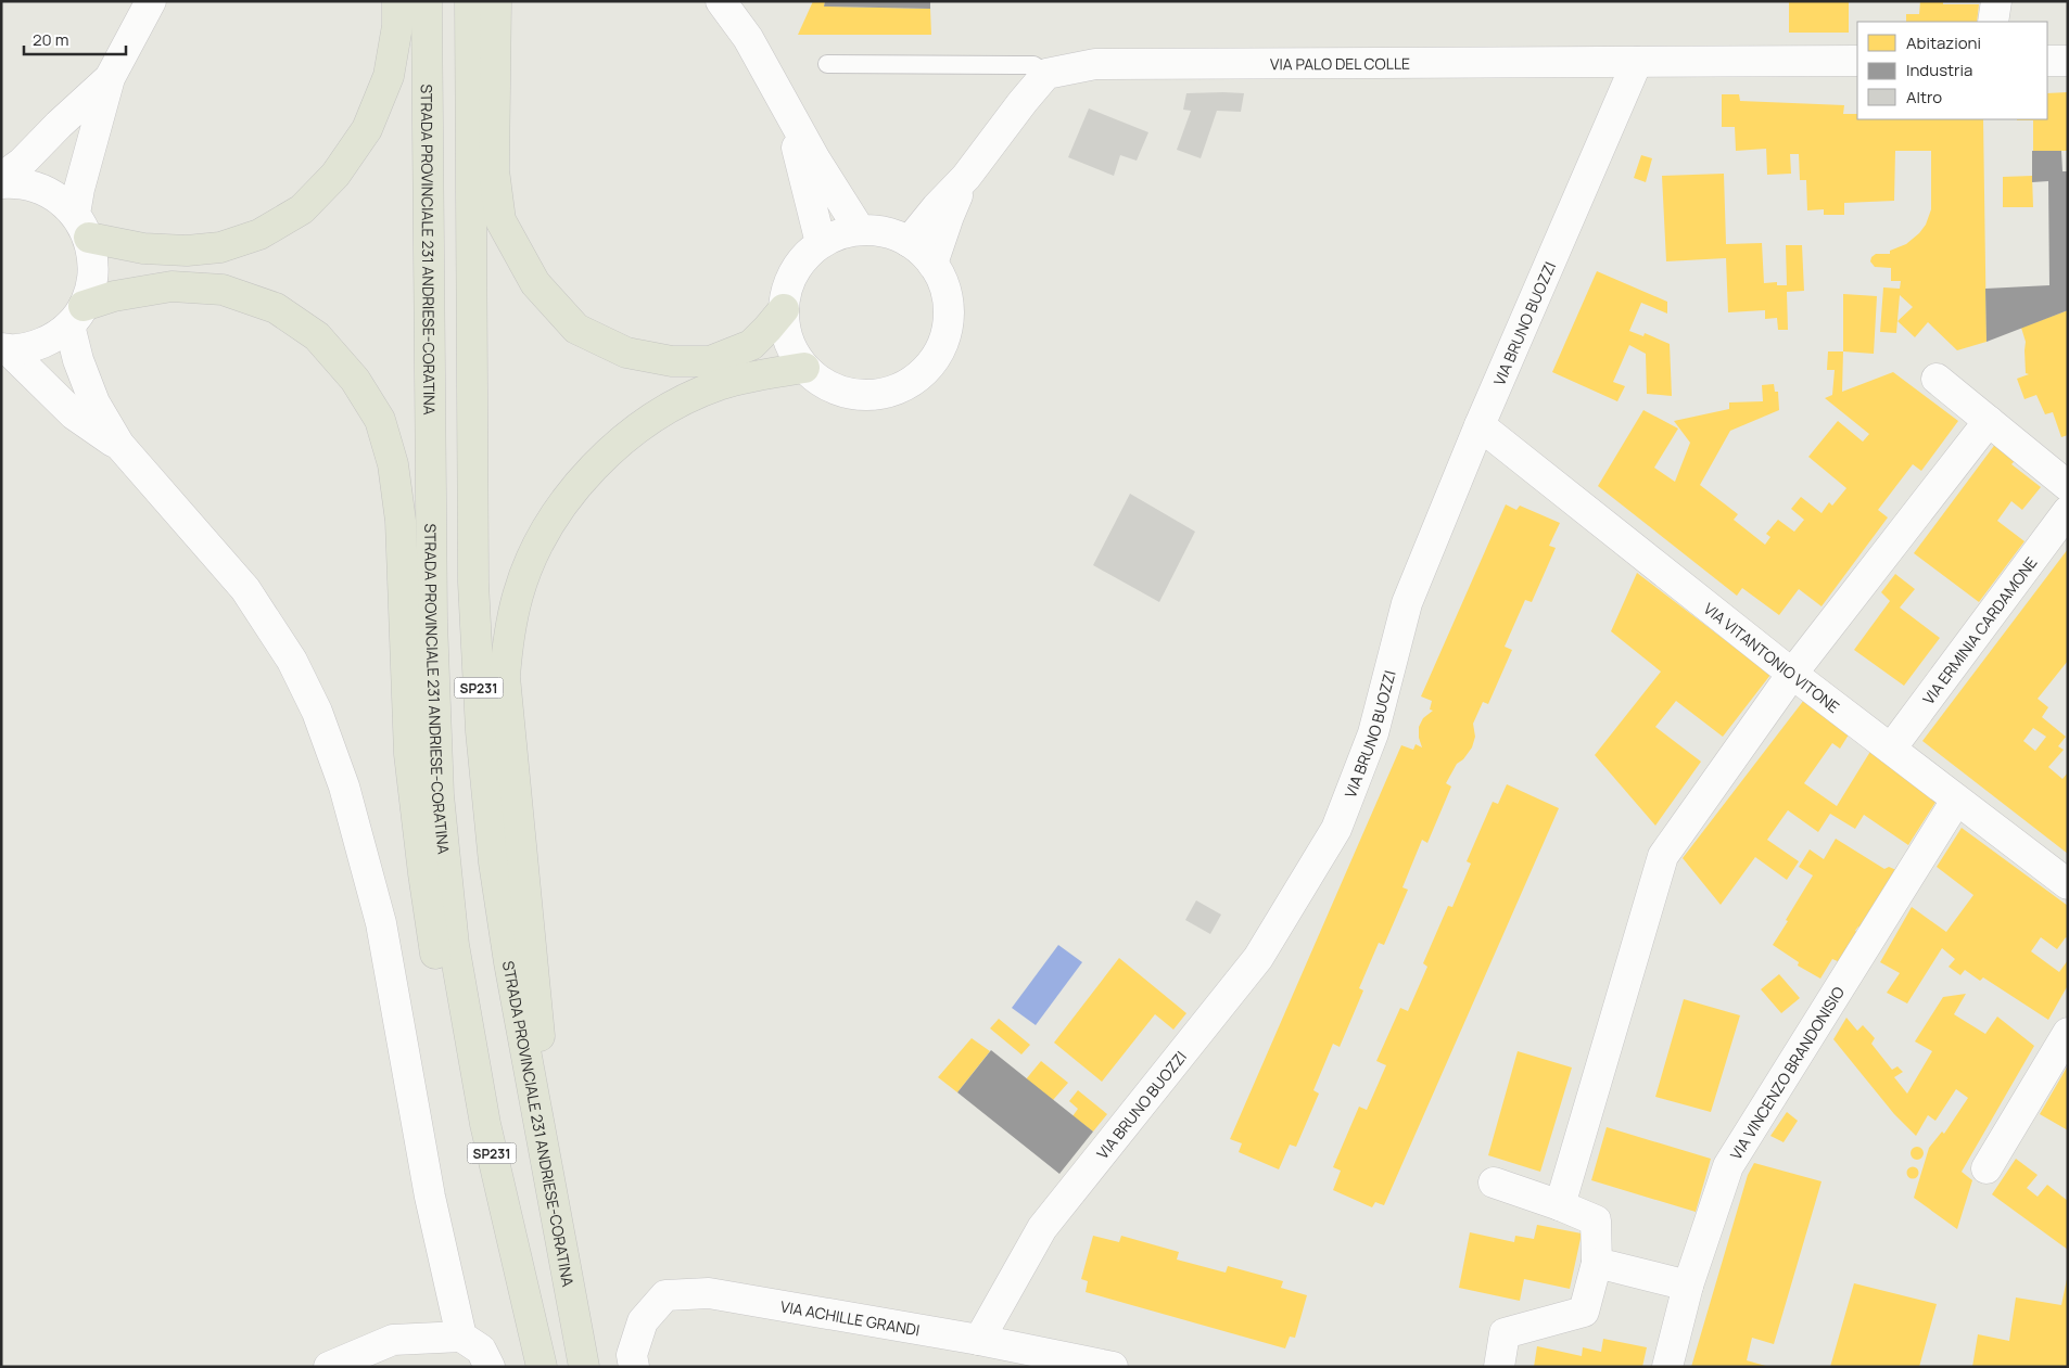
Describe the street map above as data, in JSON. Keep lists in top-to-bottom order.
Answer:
{
  "streets": {
    "main road": ["STRADA PROVINCIALE 231 ANDRIESE-CORATINA", "SP231"],
    "street": [
      "VIA PALO DEL COLLE",
      "VIA BRUNO BUOZZI",
      "VIA ERMINIA CARDAMONE",
      "VIA VITANTONIO VITONE",
      "VIA VINCENZO BRANDONISIO",
      "VIA ACHILLE GRANDI"
    ]
  },
  "crossings": [
    ["VIA PALO DEL COLLE", "VIA BRUNO BUOZZI"],
    ["VIA BRUNO BUOZZI", "VIA VITANTONIO VITONE"],
    ["VIA BRUNO BUOZZI", "VIA ACHILLE GRANDI"],
    ["VIA ERMINIA CARDAMONE", "VIA VITANTONIO VITONE"],
    ["VIA VITANTONIO VITONE", "VIA VINCENZO BRANDONISIO"]
  ],
  "legend": ["Abitazioni", "Industria", "Altro"],
  "scale_bar": "20 m"
}
